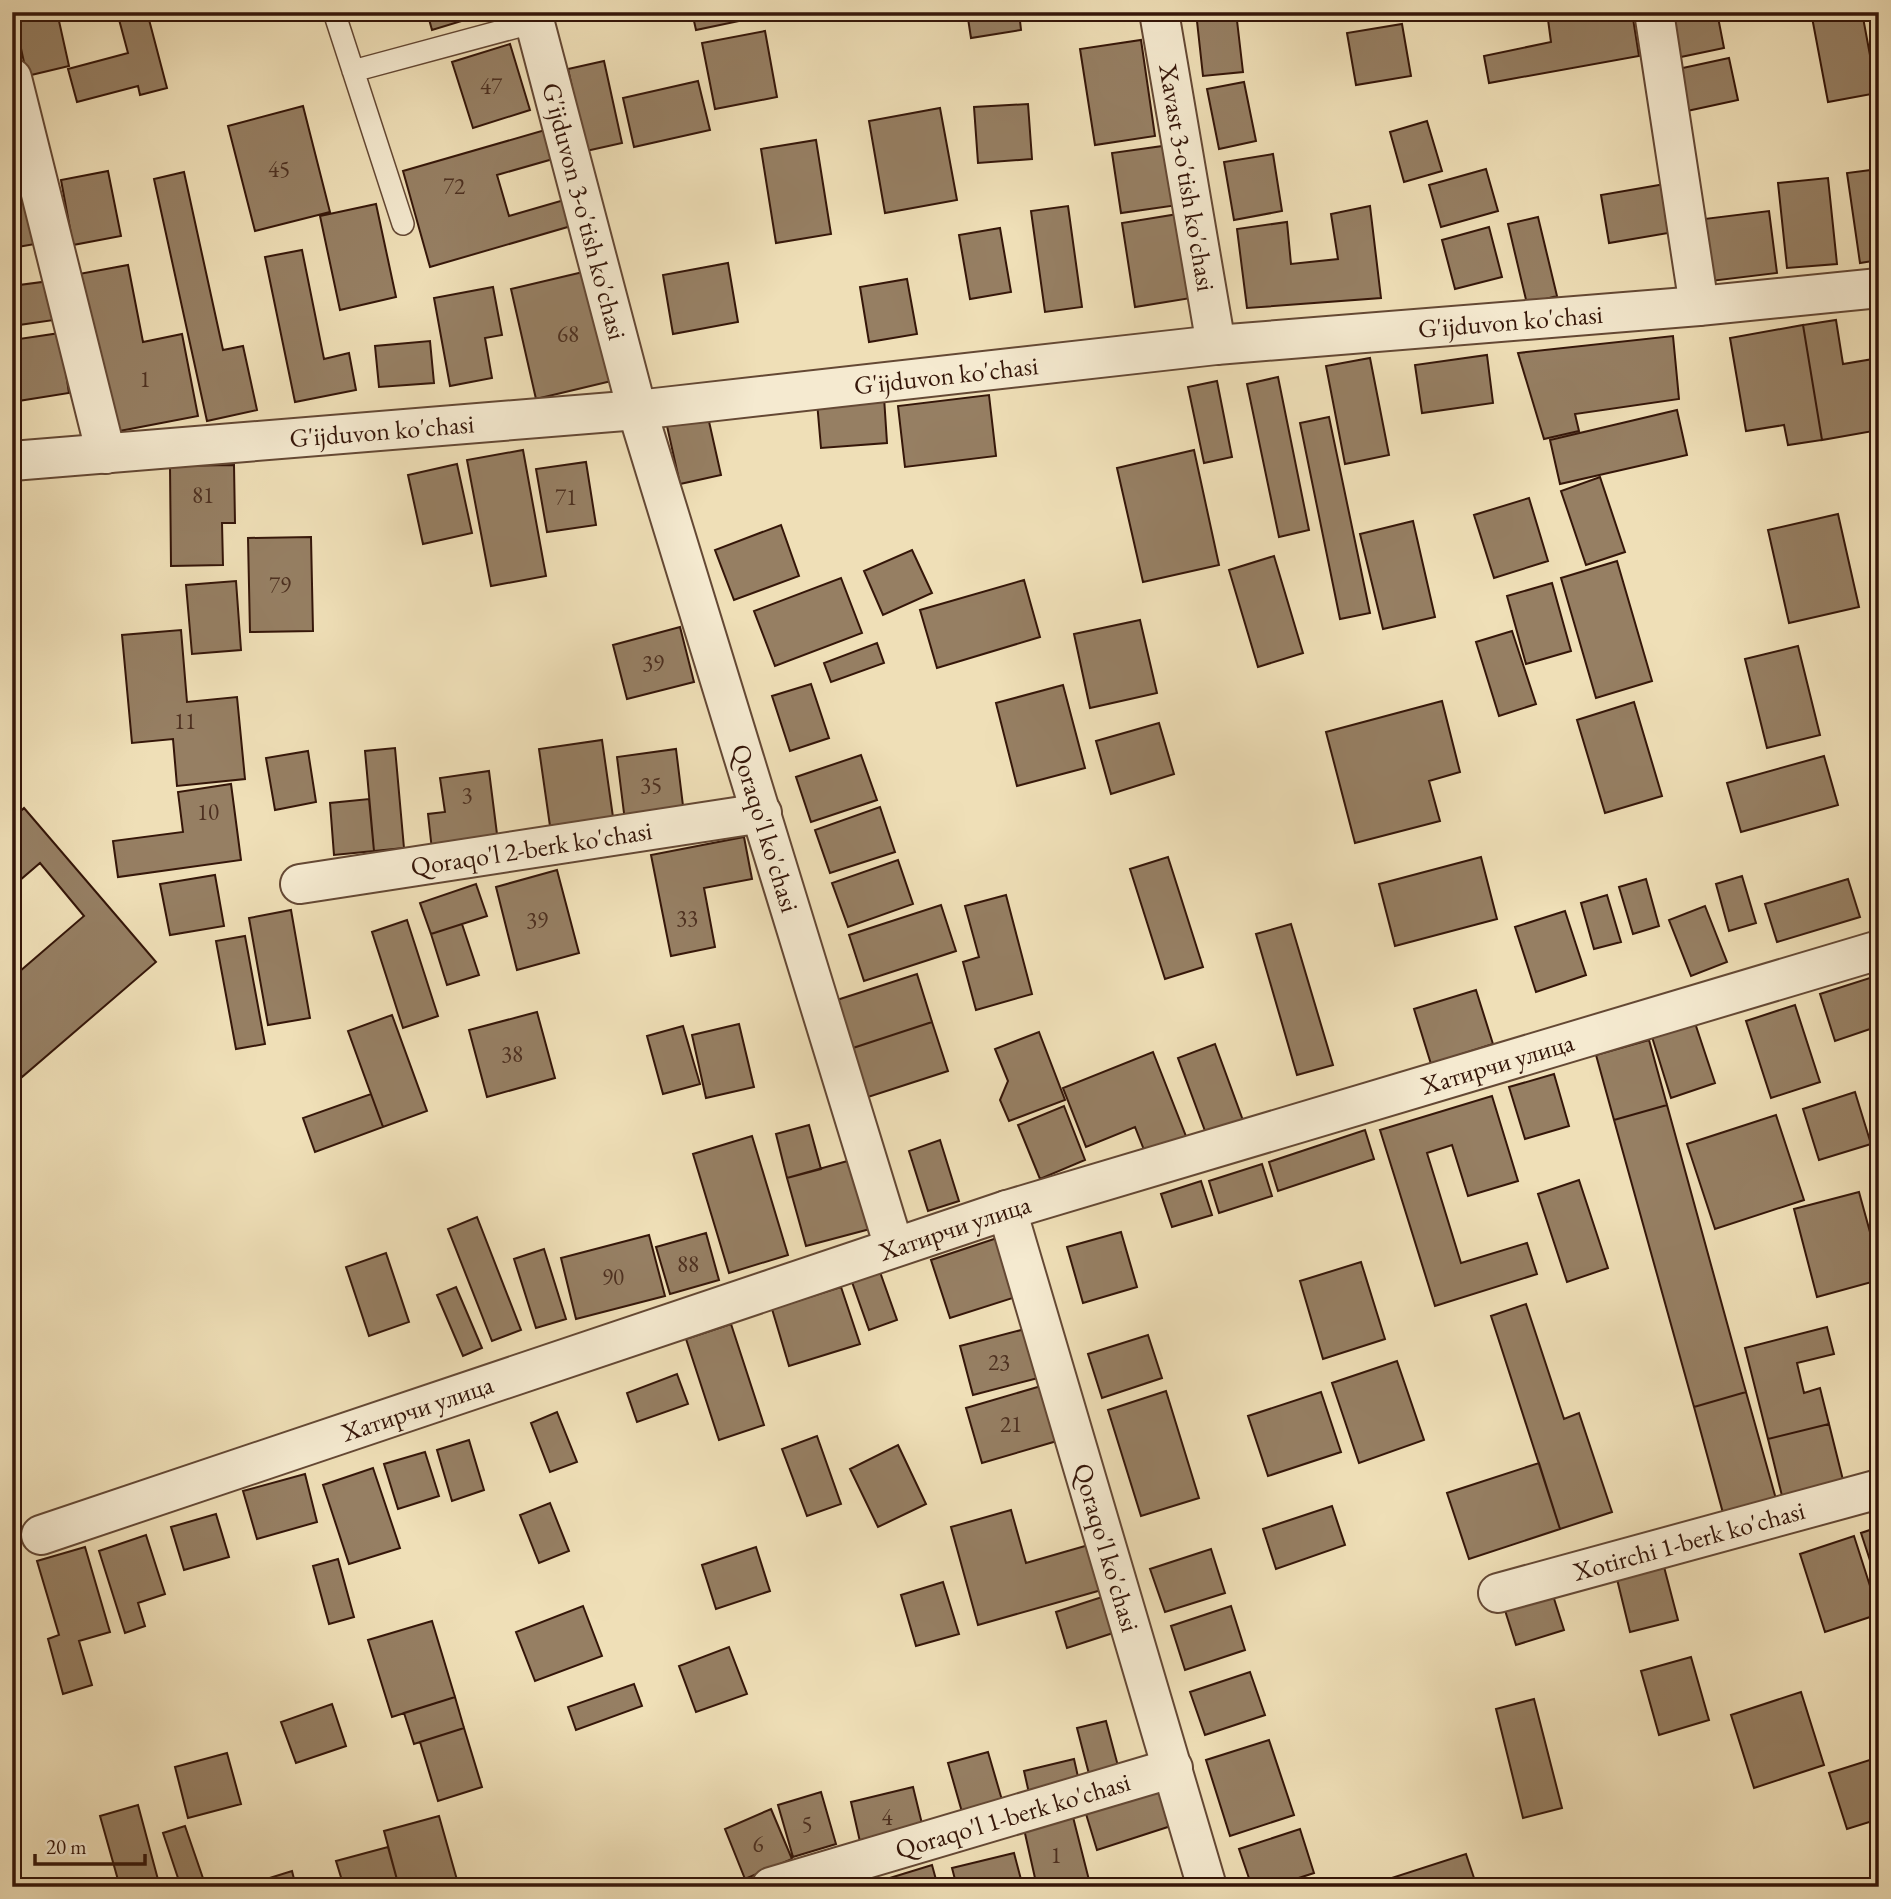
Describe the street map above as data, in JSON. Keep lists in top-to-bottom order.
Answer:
{
  "streets": {
    "street": [
      "Xavast 3-o'tish ko'chasi",
      "G'ijduvon 3-o'tish ko'chasi",
      "G'ijduvon ko'chasi",
      "Qoraqo'l ko'chasi",
      "Qoraqo'l 2-berk ko'chasi",
      "Хатирчи улица",
      "Xotirchi 1-berk ko'chasi",
      "Qoraqo'l 1-berk ko'chasi"
    ]
  },
  "crossings": [
    ["Xavast 3-o'tish ko'chasi", "G'ijduvon ko'chasi"],
    ["G'ijduvon 3-o'tish ko'chasi", "G'ijduvon ko'chasi"],
    ["G'ijduvon 3-o'tish ko'chasi", "Qoraqo'l ko'chasi"],
    ["G'ijduvon ko'chasi", "Qoraqo'l ko'chasi"],
    ["Qoraqo'l ko'chasi", "Qoraqo'l 2-berk ko'chasi"],
    ["Qoraqo'l ko'chasi", "Хатирчи улица"],
    ["Qoraqo'l ko'chasi", "Qoraqo'l 1-berk ko'chasi"]
  ],
  "house_numbers": [
    "47",
    "45",
    "72",
    "68",
    "1",
    "81",
    "71",
    "79",
    "39",
    "11",
    "35",
    "3",
    "10",
    "33",
    "39",
    "38",
    "88",
    "90",
    "23",
    "21",
    "4",
    "5",
    "6",
    "1"
  ],
  "scale_bar": "20 m"
}
